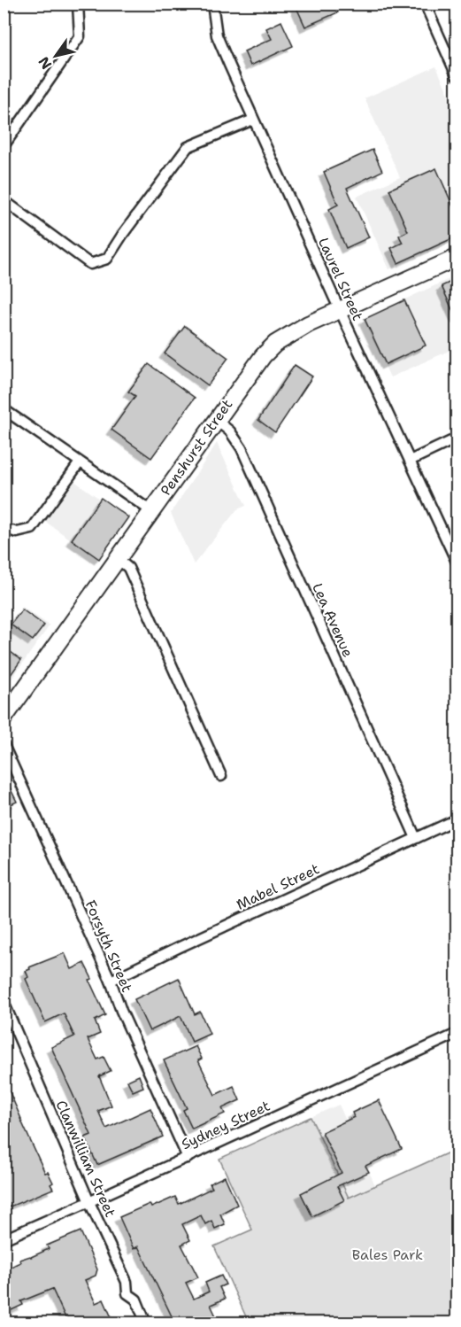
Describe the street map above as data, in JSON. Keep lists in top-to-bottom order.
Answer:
{
  "streets": {
    "main road": ["Penshurst Street"],
    "street": [
      "Laurel Street",
      "Lea Avenue",
      "Mabel Street",
      "Forsyth Street",
      "Sydney Street",
      "Clanwilliam Street"
    ]
  },
  "crossings": [
    ["Laurel Street", "Penshurst Street"],
    ["Penshurst Street", "Lea Avenue"],
    ["Lea Avenue", "Mabel Street"],
    ["Mabel Street", "Forsyth Street"],
    ["Forsyth Street", "Sydney Street"],
    ["Sydney Street", "Clanwilliam Street"]
  ],
  "parks": ["Bales Park"],
  "north": "bottom left"
}
